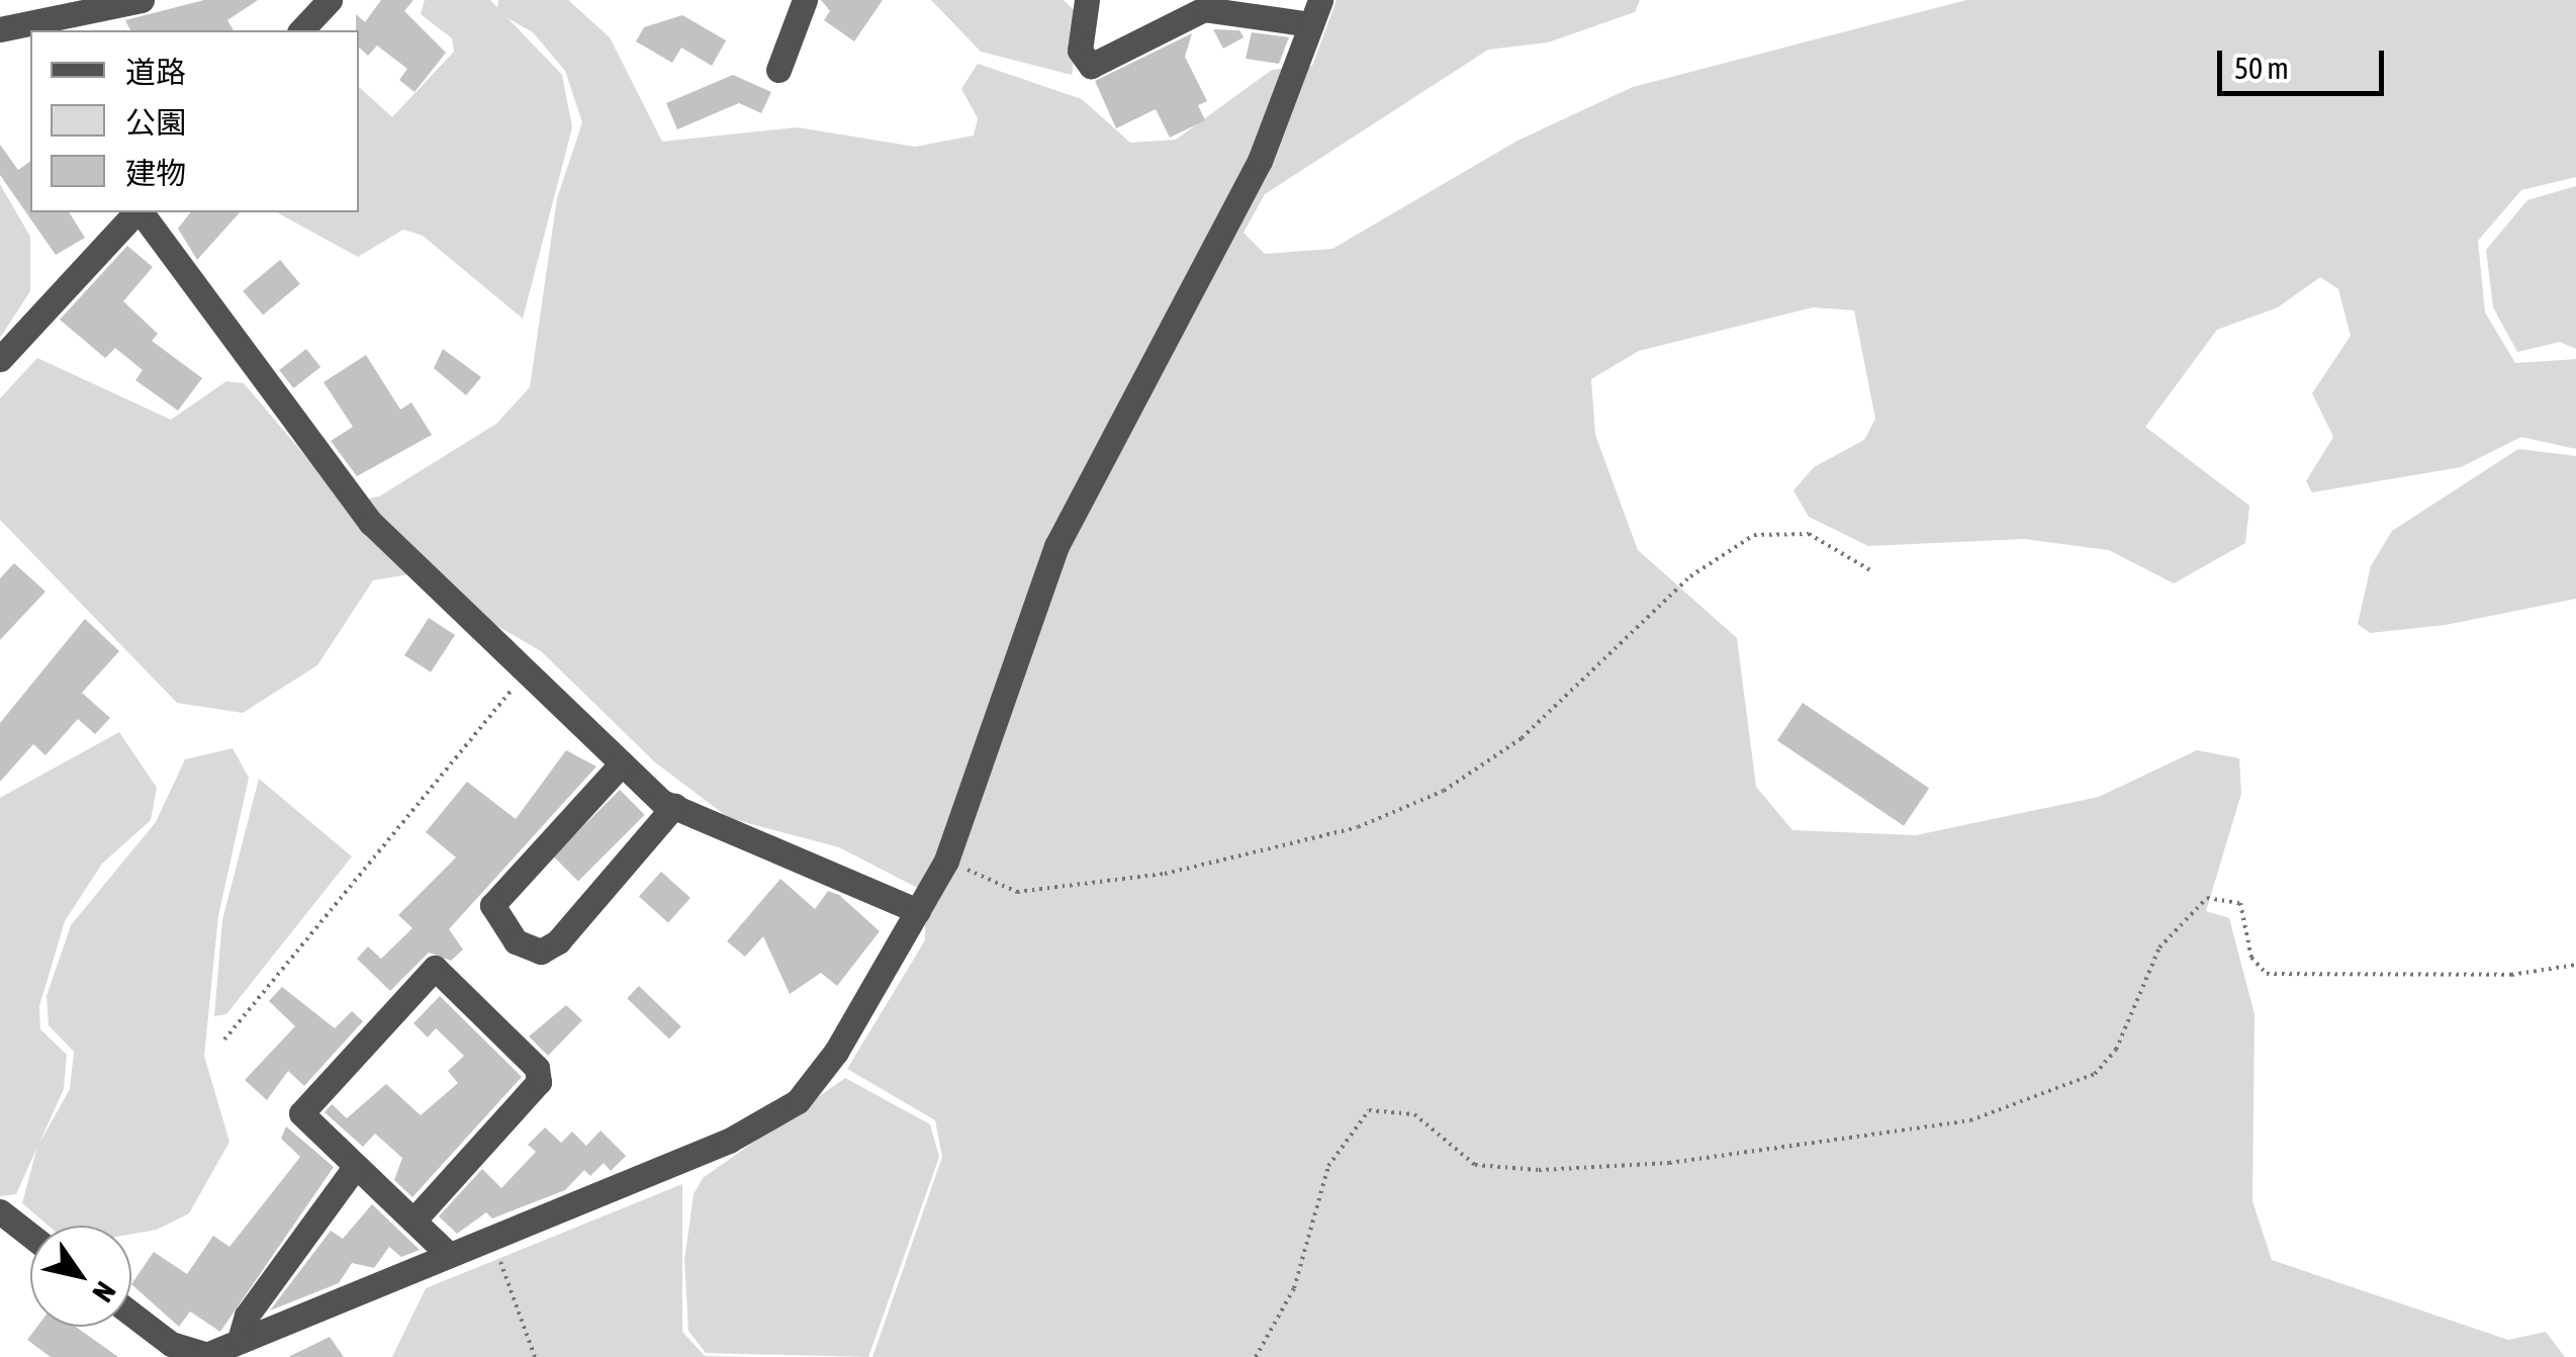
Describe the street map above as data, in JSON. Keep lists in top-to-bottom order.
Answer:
{
  "legend": ["道路", "公園", "建物"],
  "scale_bar": "50 m",
  "north": "bottom right"
}
